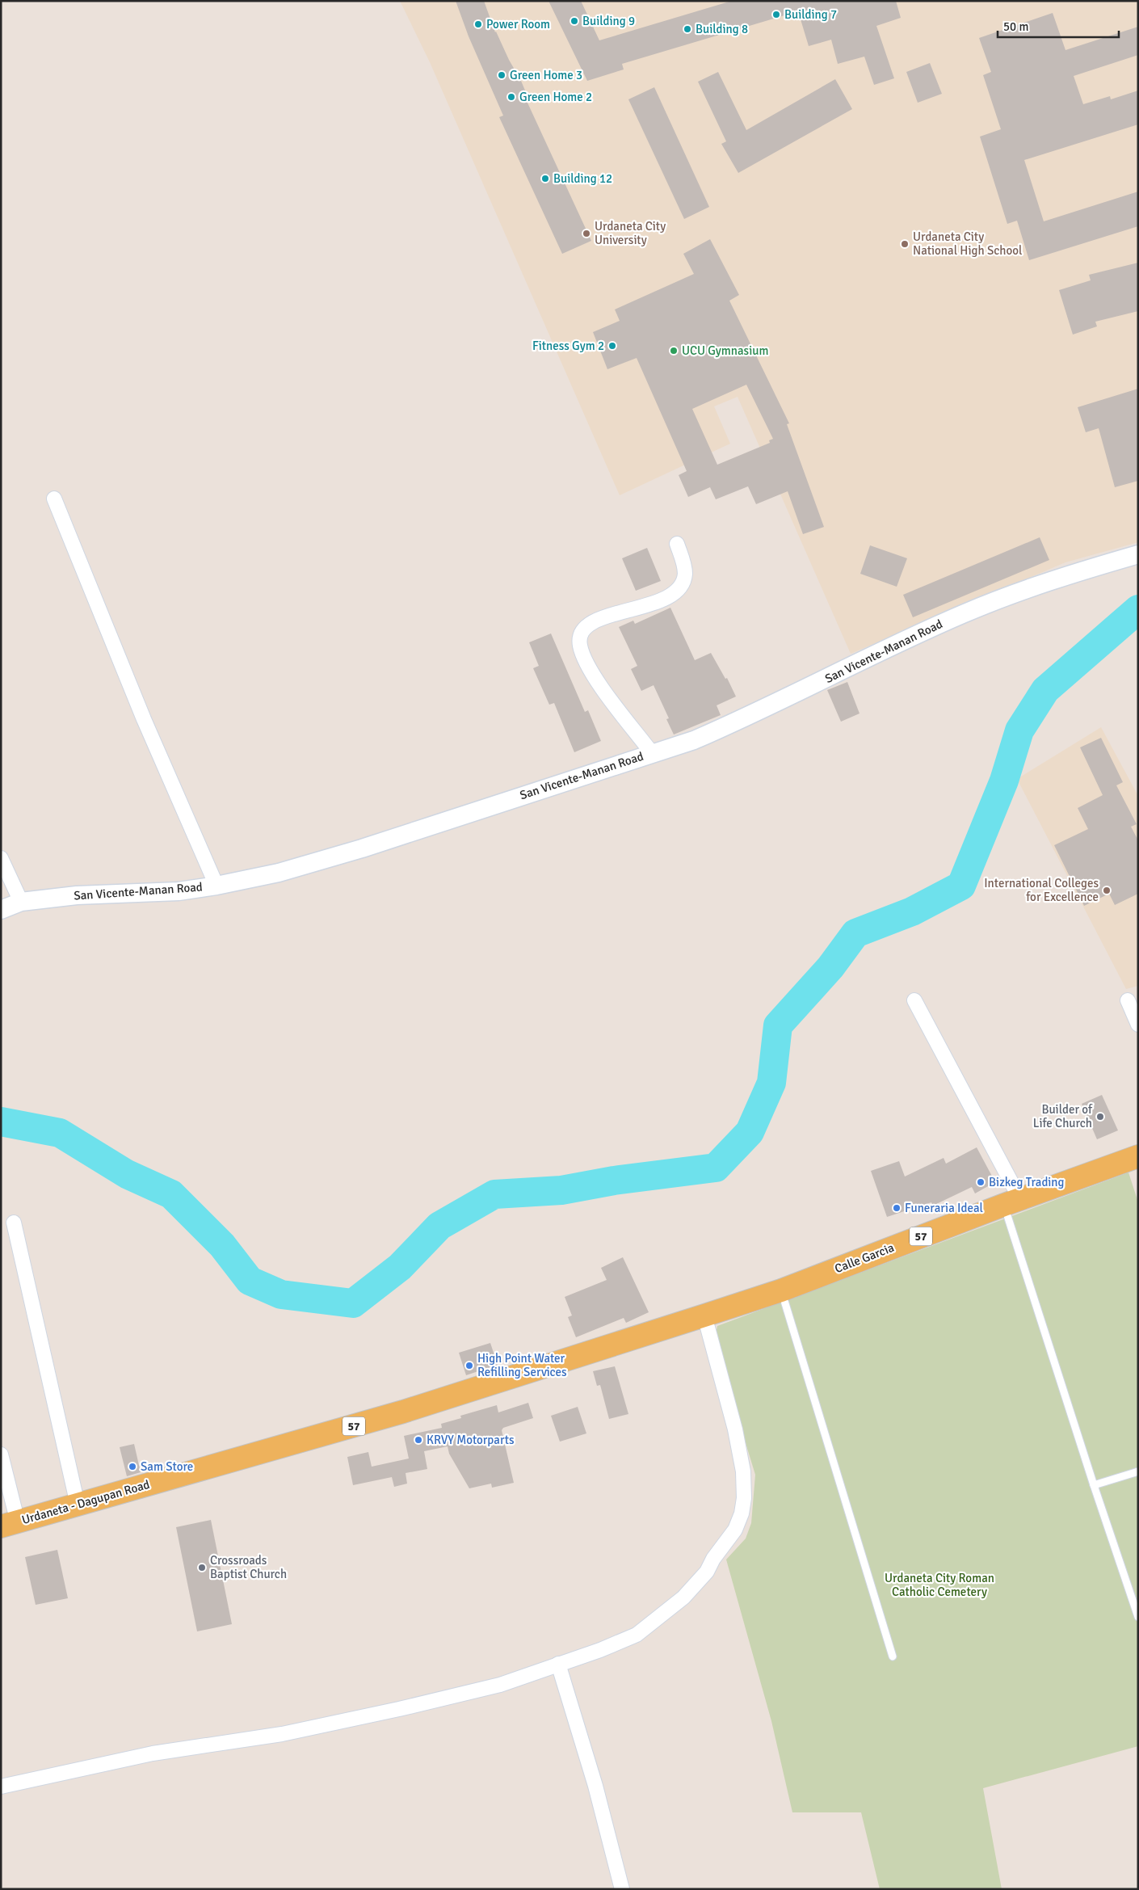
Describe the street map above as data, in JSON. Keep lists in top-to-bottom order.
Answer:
{
  "streets": {
    "main road": ["57", "Calle Garcia", "Urdaneta - Dagupan Road"],
    "street": ["San Vicente-Manan Road"]
  },
  "crossings": [
    ["Calle Garcia", "Urdaneta - Dagupan Road"]
  ],
  "parks": ["Urdaneta City Roman Catholic Cemetery"],
  "places": [
    "Building 7",
    "Building 9",
    "Power Room",
    "Building 8",
    "Green Home 3",
    "Green Home 2",
    "Building 12",
    "Urdaneta City University",
    "Urdaneta City National High School",
    "Fitness Gym 2",
    "UCU Gymnasium",
    "International Colleges for Excellence",
    "Builder of Life Church",
    "Bizkeg Trading",
    "Funeraria Ideal",
    "High Point Water Refilling Services",
    "KRVY Motorparts",
    "Sam Store",
    "Crossroads Baptist Church"
  ],
  "scale_bar": "50 m"
}
